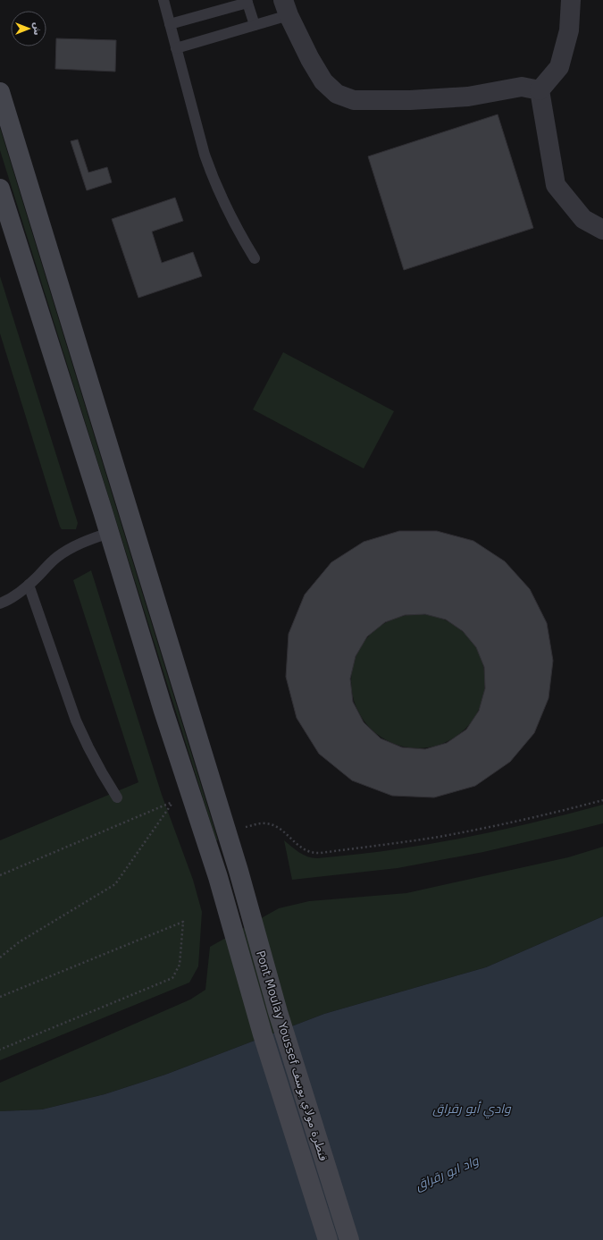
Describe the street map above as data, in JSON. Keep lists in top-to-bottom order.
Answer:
{
  "streets": {
    "street": ["Pont Moulay Youssef قنطرة مولاي يوسف"]
  },
  "water": ["وادي أبو رقراق", "واد ابو رقراق"],
  "north": "right"
}
